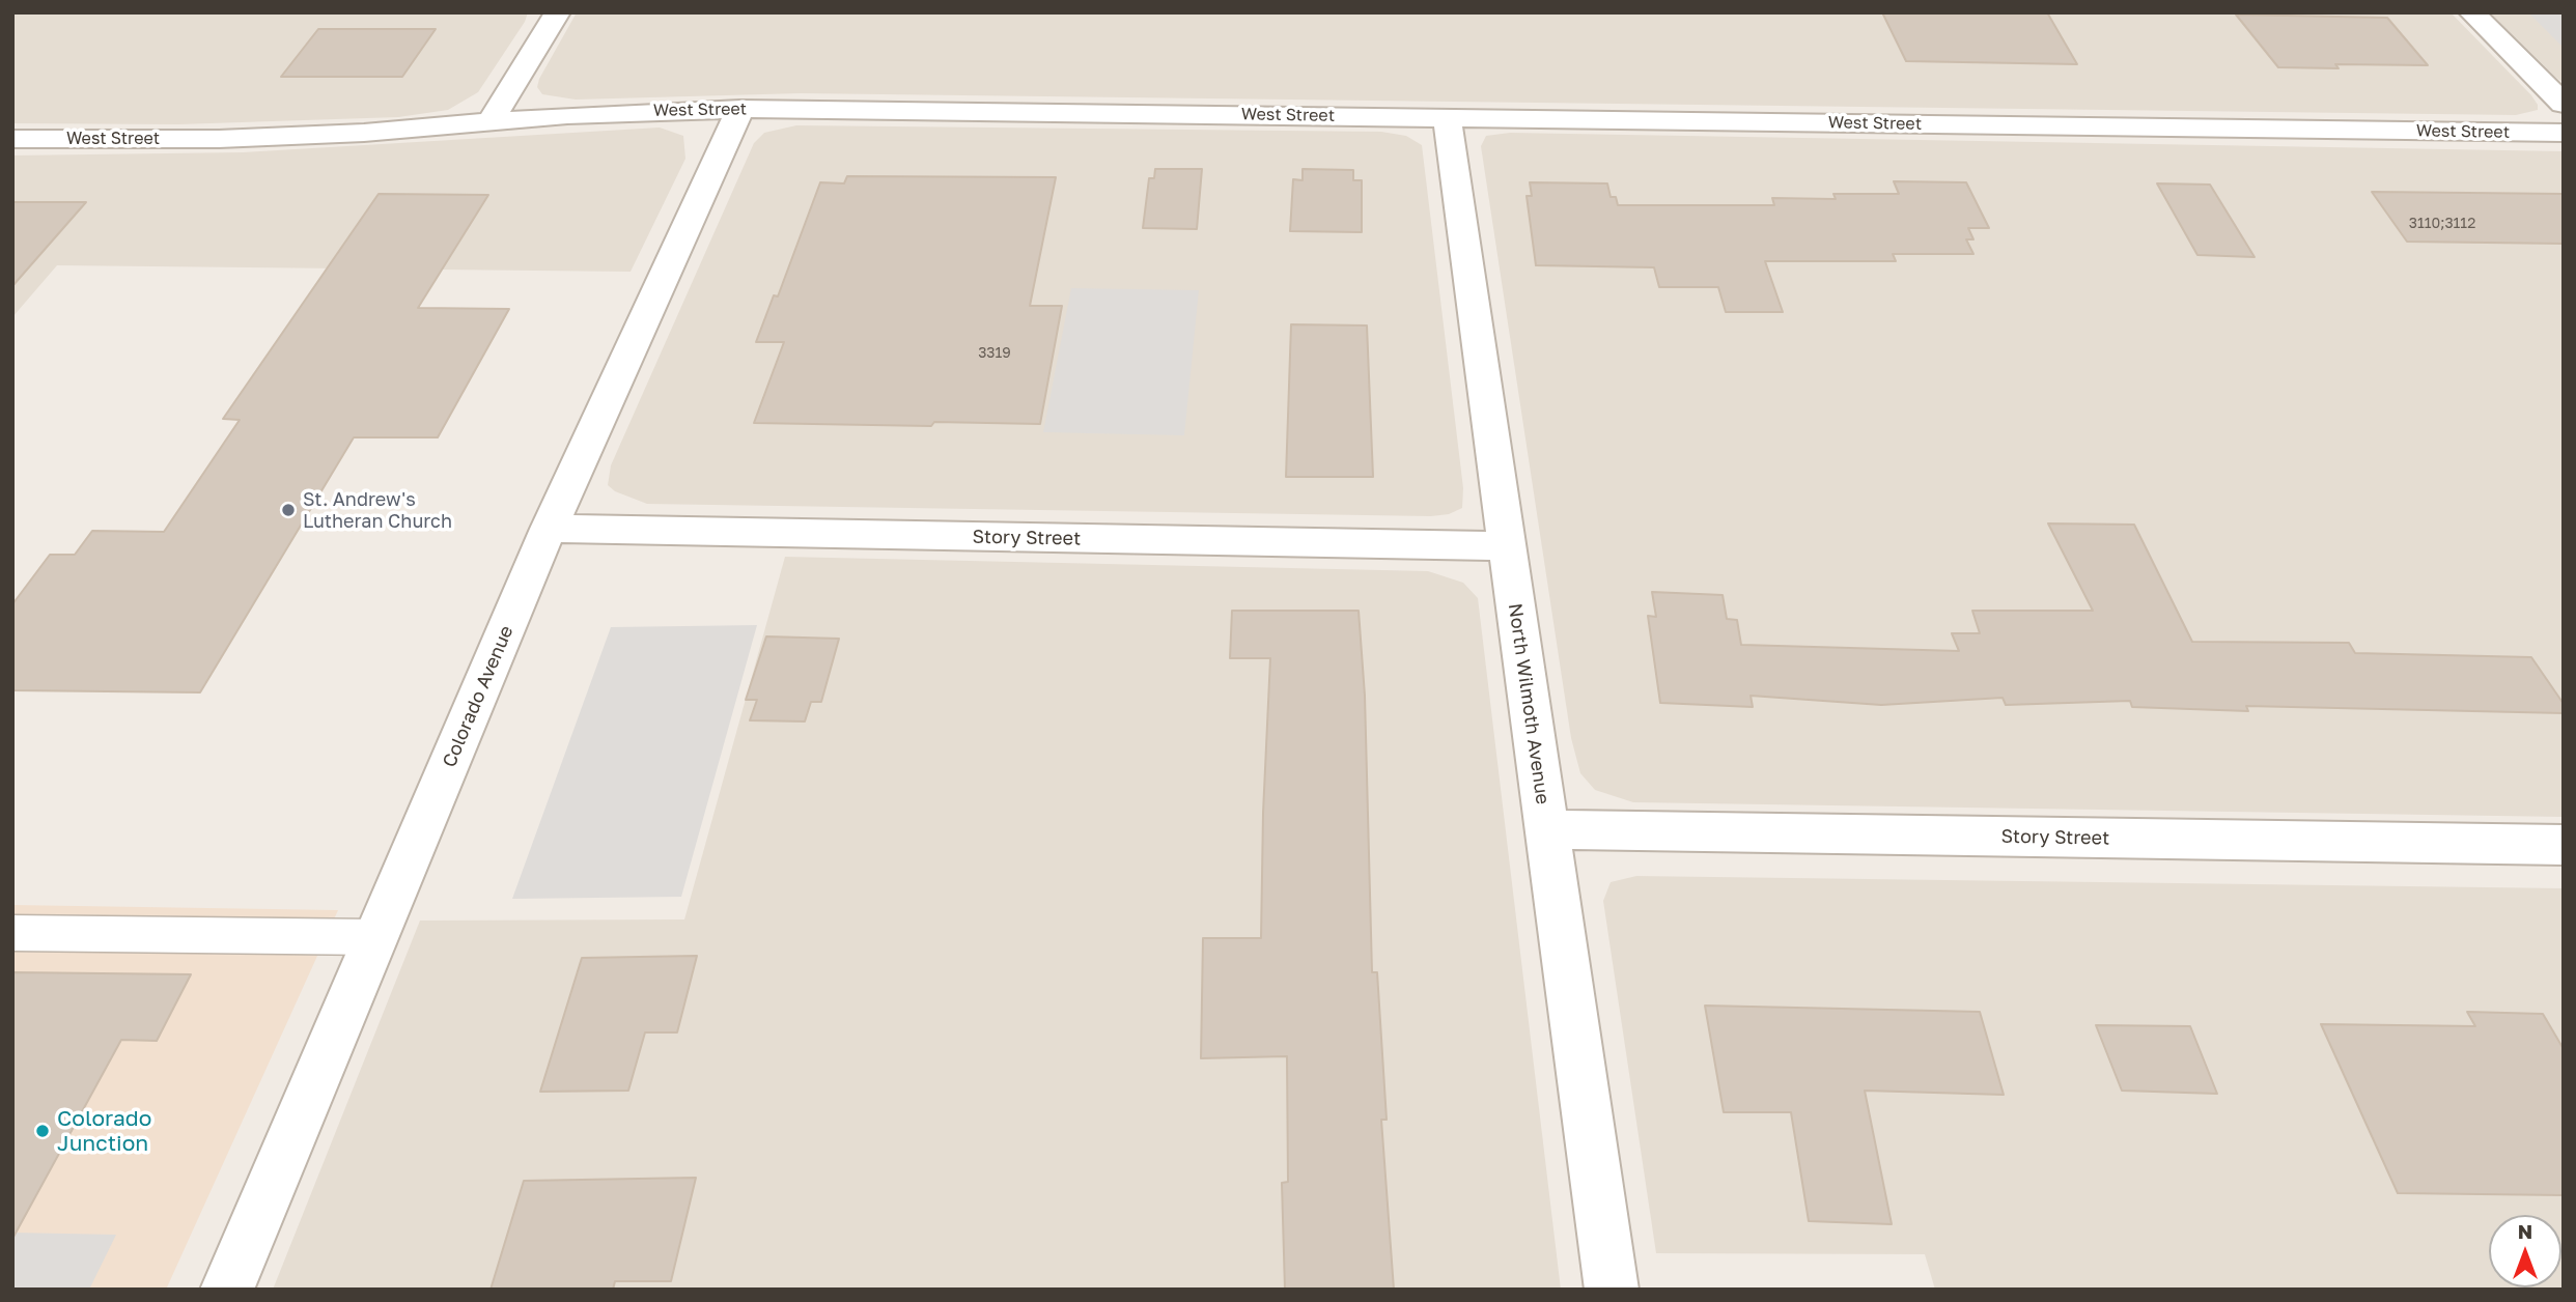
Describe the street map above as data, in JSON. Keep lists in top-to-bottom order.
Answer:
{
  "streets": {
    "street": [
      "West Street",
      "Story Street",
      "Colorado Avenue",
      "North Wilmoth Avenue"
    ]
  },
  "crossings": [
    ["West Street", "Colorado Avenue"],
    ["West Street", "North Wilmoth Avenue"],
    ["Story Street", "Colorado Avenue"],
    ["Story Street", "North Wilmoth Avenue"]
  ],
  "places": ["St. Andrew's Lutheran Church", "Colorado Junction"],
  "house_numbers": ["3110;3112", "3319"],
  "north": "top"
}
